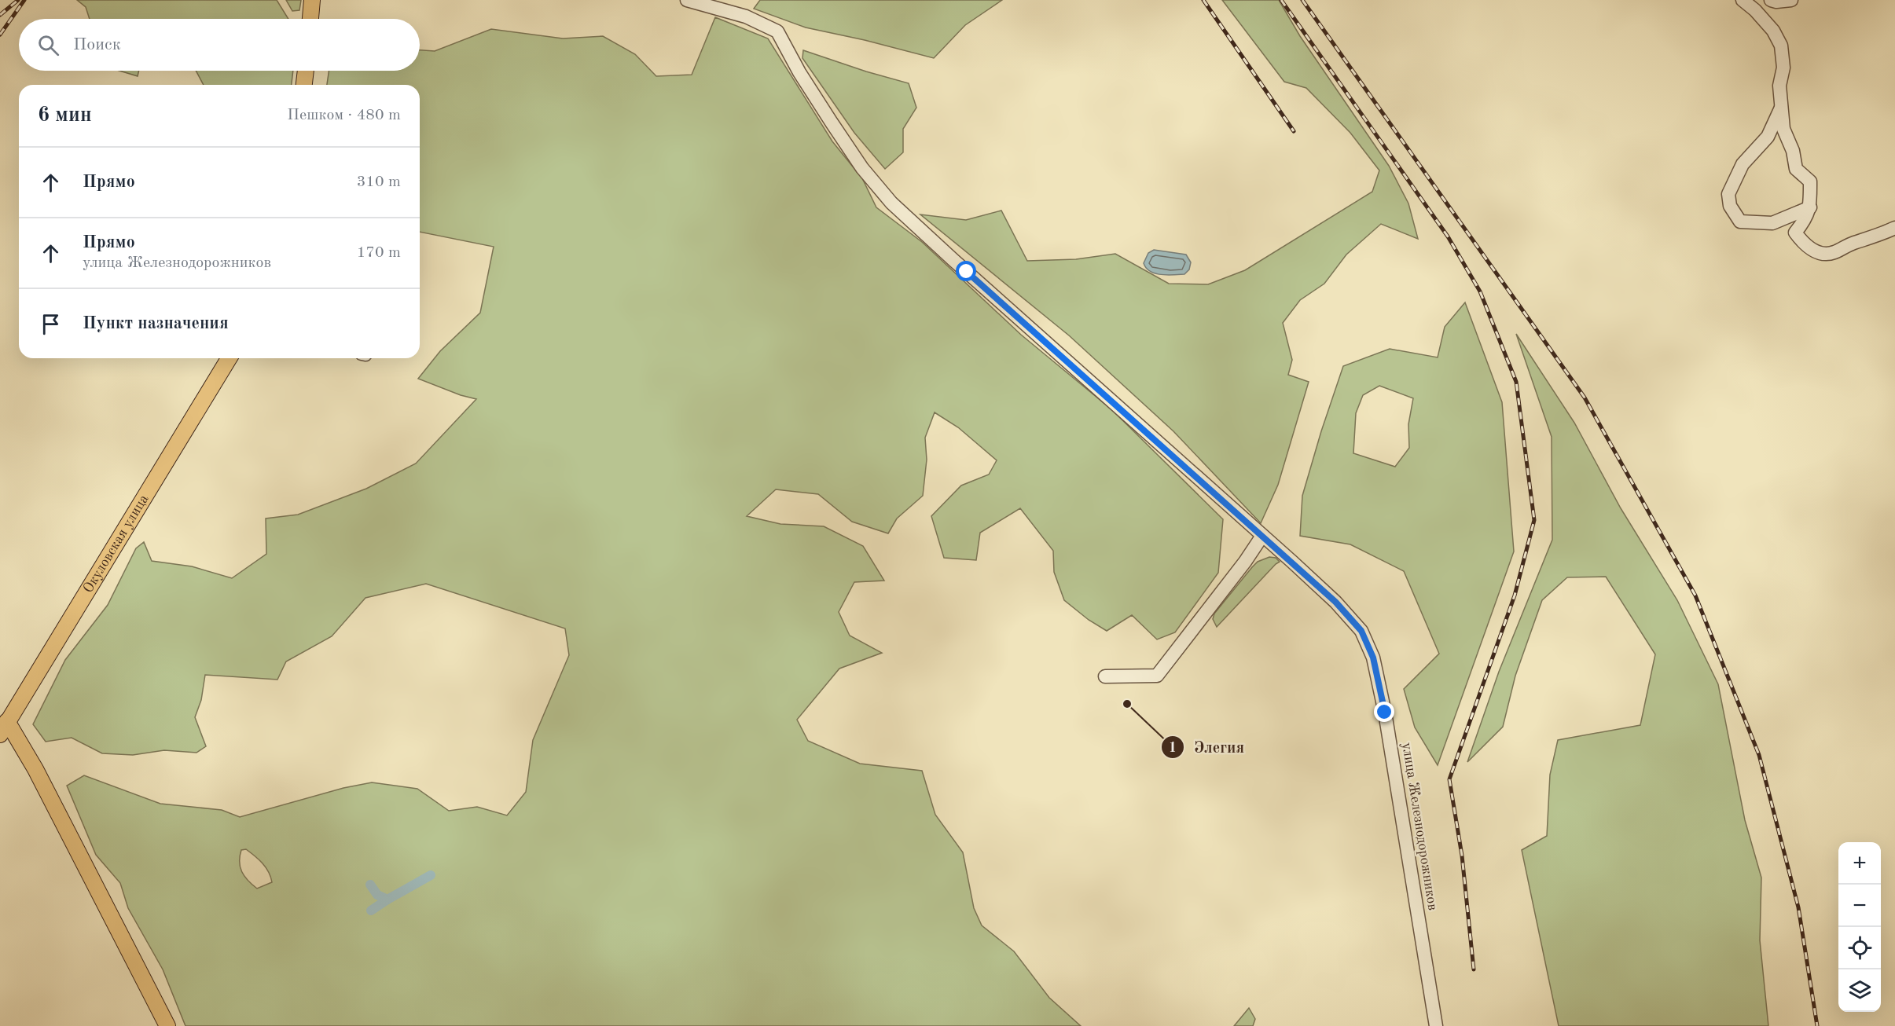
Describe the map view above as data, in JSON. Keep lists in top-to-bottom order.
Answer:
{
  "streets": {
    "main road": ["Окуловская улица"],
    "street": ["улица Железнодорожников"]
  },
  "places": ["Элегия"],
  "page": {
    "search": "Поиск",
    "heading": ["6 мин", "Пешком · 480 m"],
    "list": [
      ["Прямо", "310 m"],
      ["Прямо", "улица Железнодорожников", "170 m"],
      "Пункт назначения"
    ],
    "map_buttons": ["+", "−"]
  }
}
